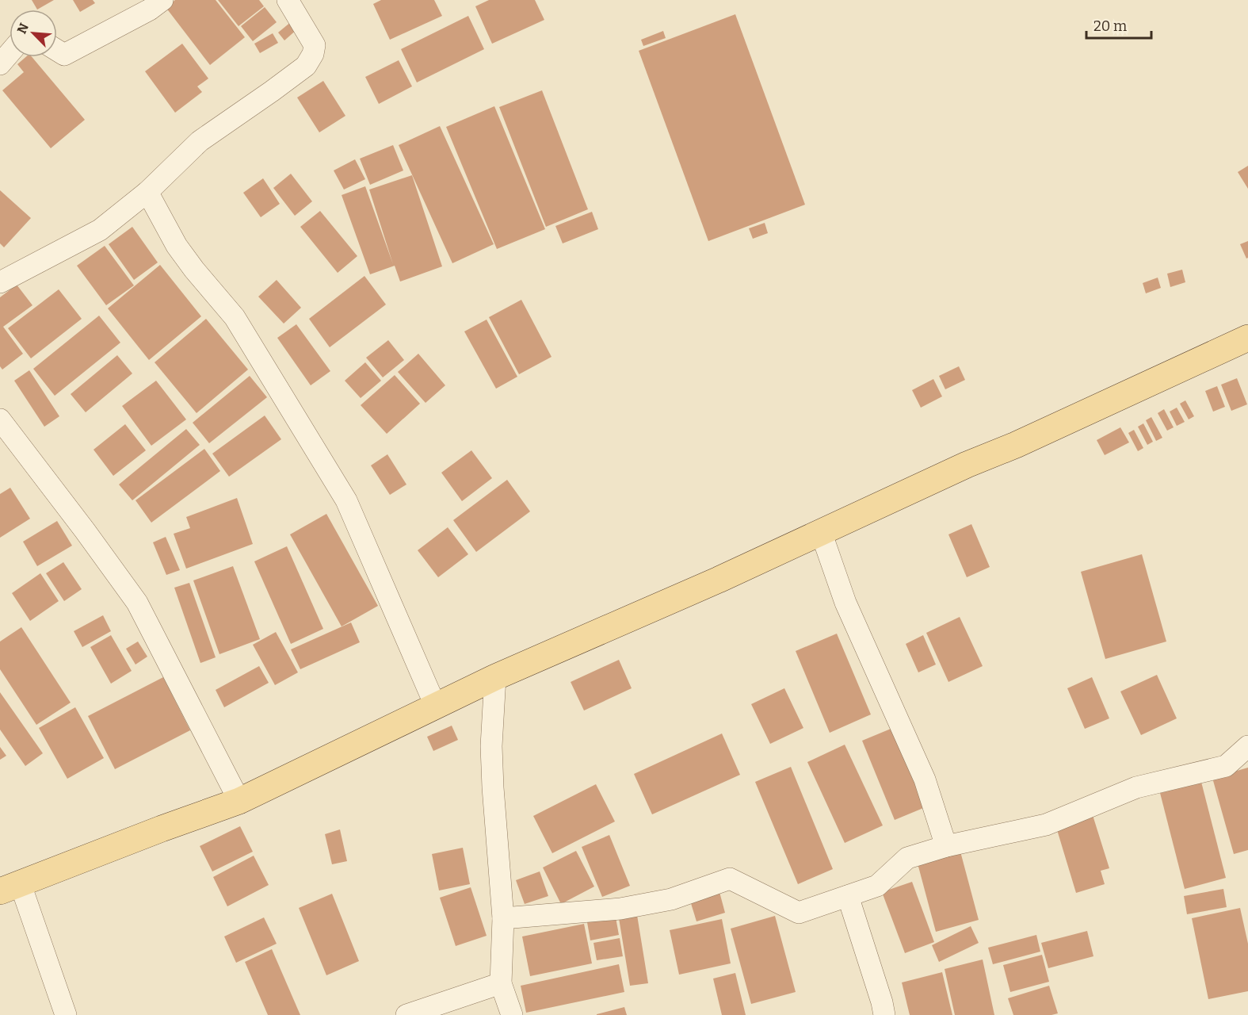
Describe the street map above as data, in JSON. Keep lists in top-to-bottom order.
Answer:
{
  "scale_bar": "20 m",
  "north": "top left"
}
